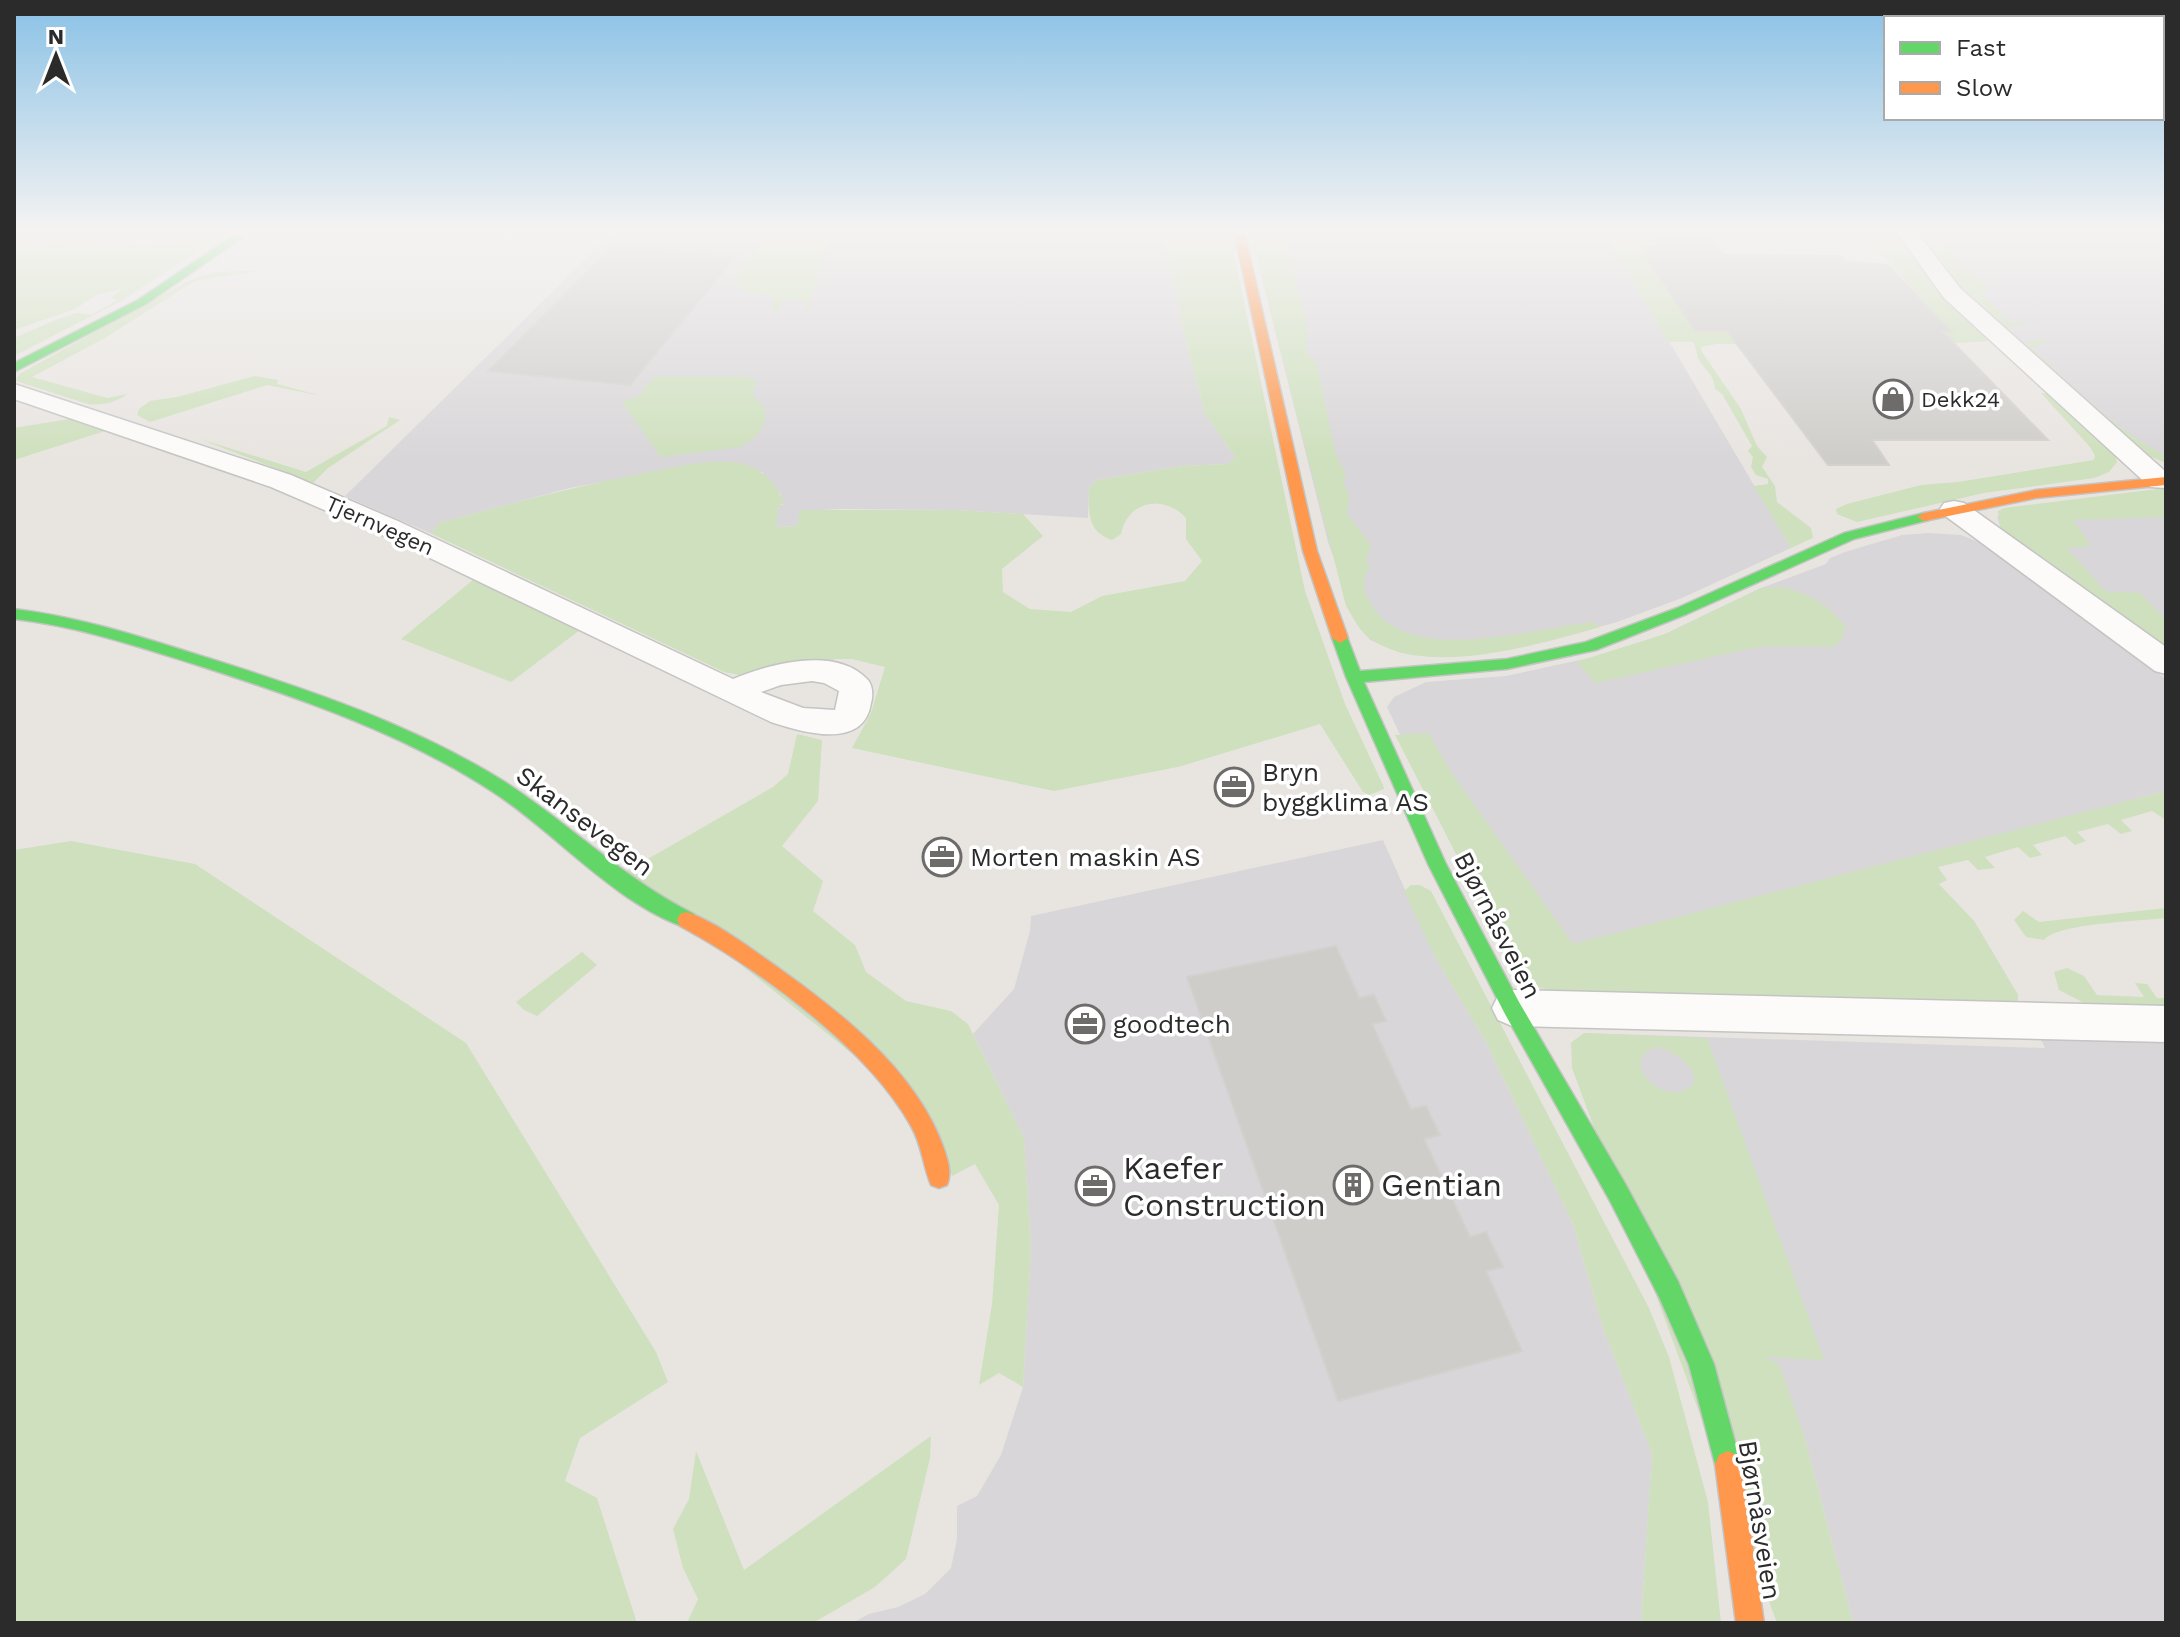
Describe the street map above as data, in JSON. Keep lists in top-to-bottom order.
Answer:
{
  "streets": {
    "street": ["Tjernvegen", "Skansevegen", "Bjørnåsveien"]
  },
  "places": {
    "shop": ["Dekk24"],
    "office": [
      "Bryn byggklima AS",
      "Morten maskin AS",
      "goodtech",
      "Kaefer Construction"
    ],
    "building": ["Gentian"]
  },
  "legend": ["Fast", "Slow"],
  "north": "top"
}
